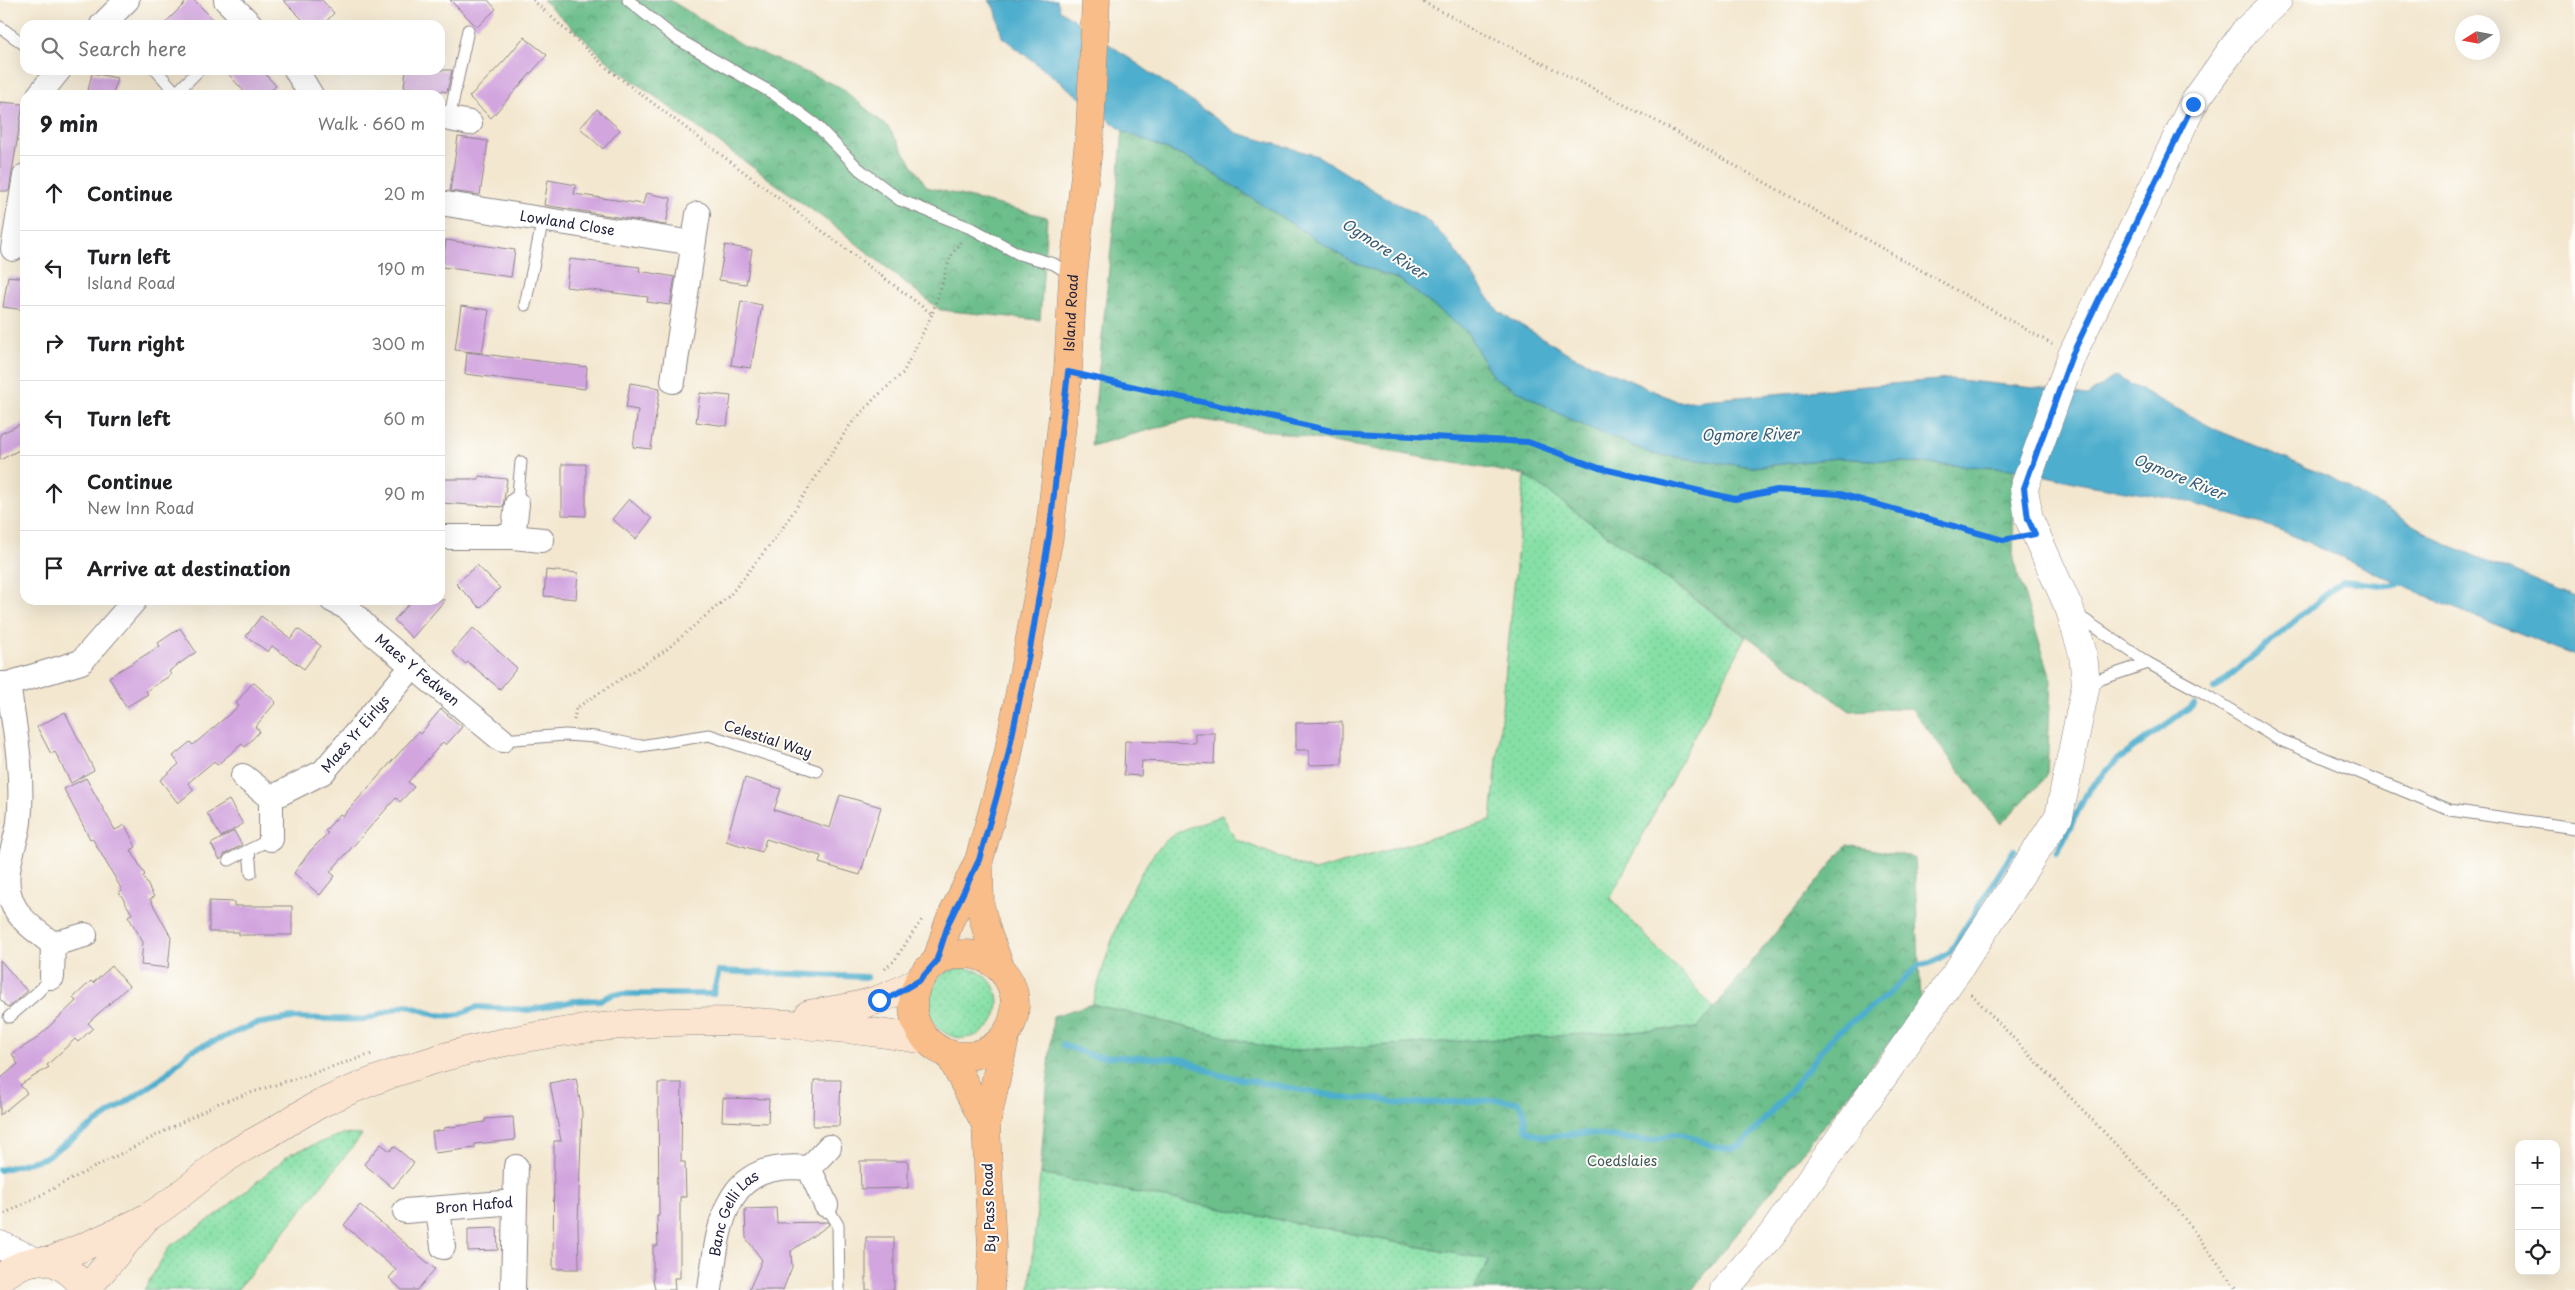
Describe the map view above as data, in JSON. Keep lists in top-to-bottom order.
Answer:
{
  "streets": {
    "main road": ["Island Road", "By Pass Road"],
    "street": [
      "Lowland Close",
      "Maes Y Fedwen",
      "Maes Yr Eirlys",
      "Bron Hafod",
      "Banc Gelli Las"
    ],
    "lane": ["Celestial Way"]
  },
  "crossings": [
    ["Island Road", "By Pass Road"],
    ["Maes Y Fedwen", "Maes Yr Eirlys"],
    ["Maes Y Fedwen", "Celestial Way"]
  ],
  "water": ["Ogmore River"],
  "parks": ["Coedslaies"],
  "north": "left",
  "page": {
    "search": "Search here",
    "heading": ["9 min", "Walk · 660 m"],
    "list": [
      ["Continue", "20 m"],
      ["Turn left", "Island Road", "190 m"],
      ["Turn right", "300 m"],
      ["Turn left", "60 m"],
      ["Continue", "New Inn Road", "90 m"],
      "Arrive at destination"
    ],
    "map_buttons": ["+", "−"]
  }
}
